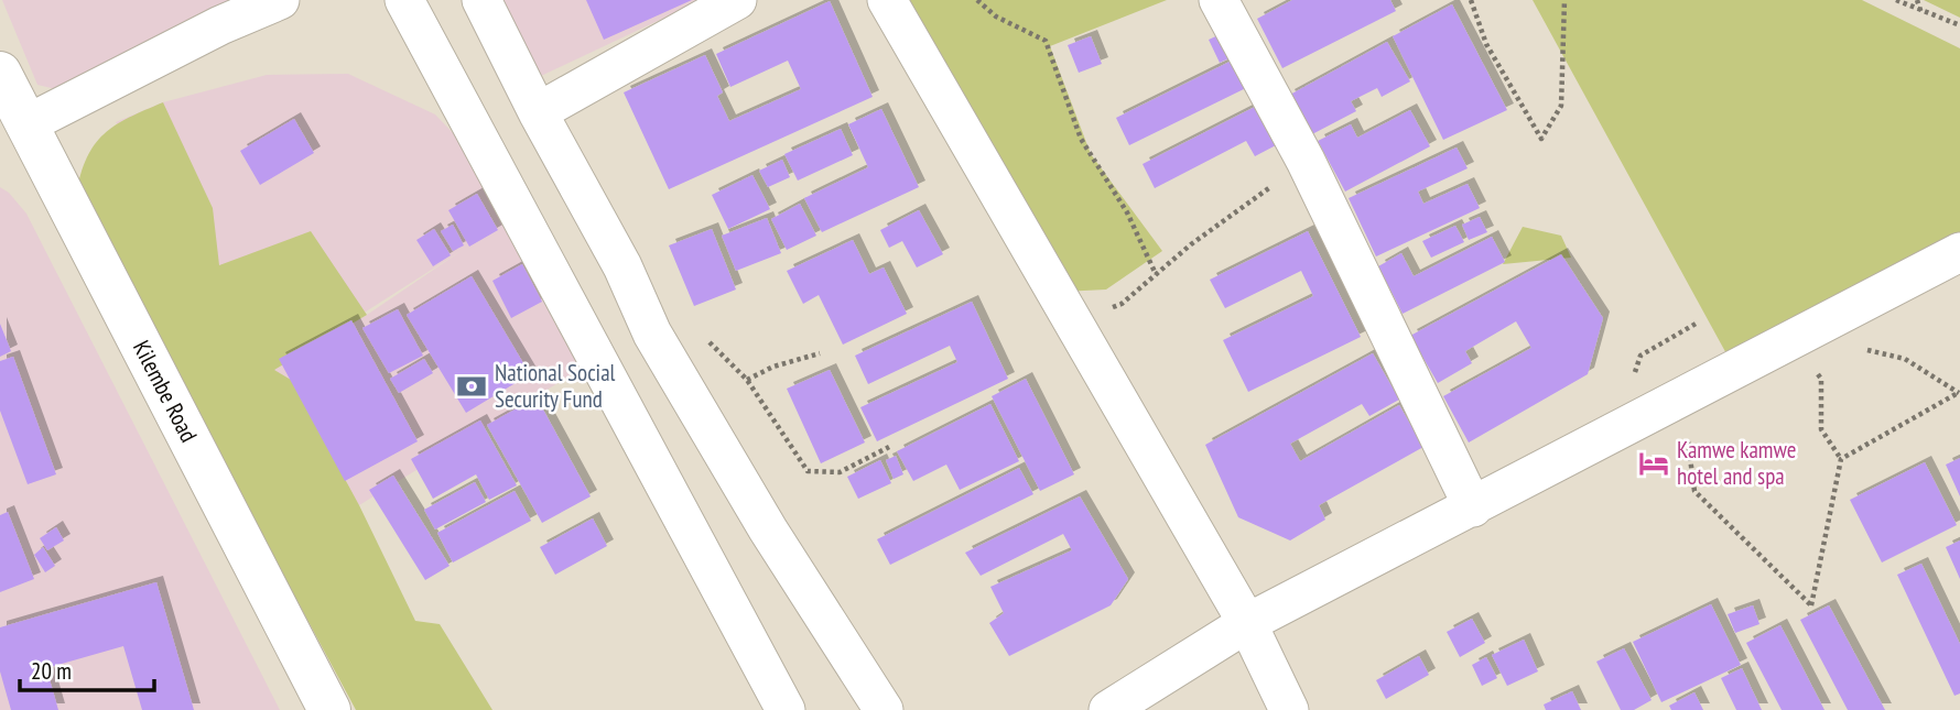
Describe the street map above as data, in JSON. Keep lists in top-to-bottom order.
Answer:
{
  "streets": {
    "main road": ["Kilembe Road"]
  },
  "places": {
    "bank": ["National Social Security Fund"],
    "hotel": ["Kamwe kamwe hotel and spa"]
  },
  "scale_bar": "20 m"
}
